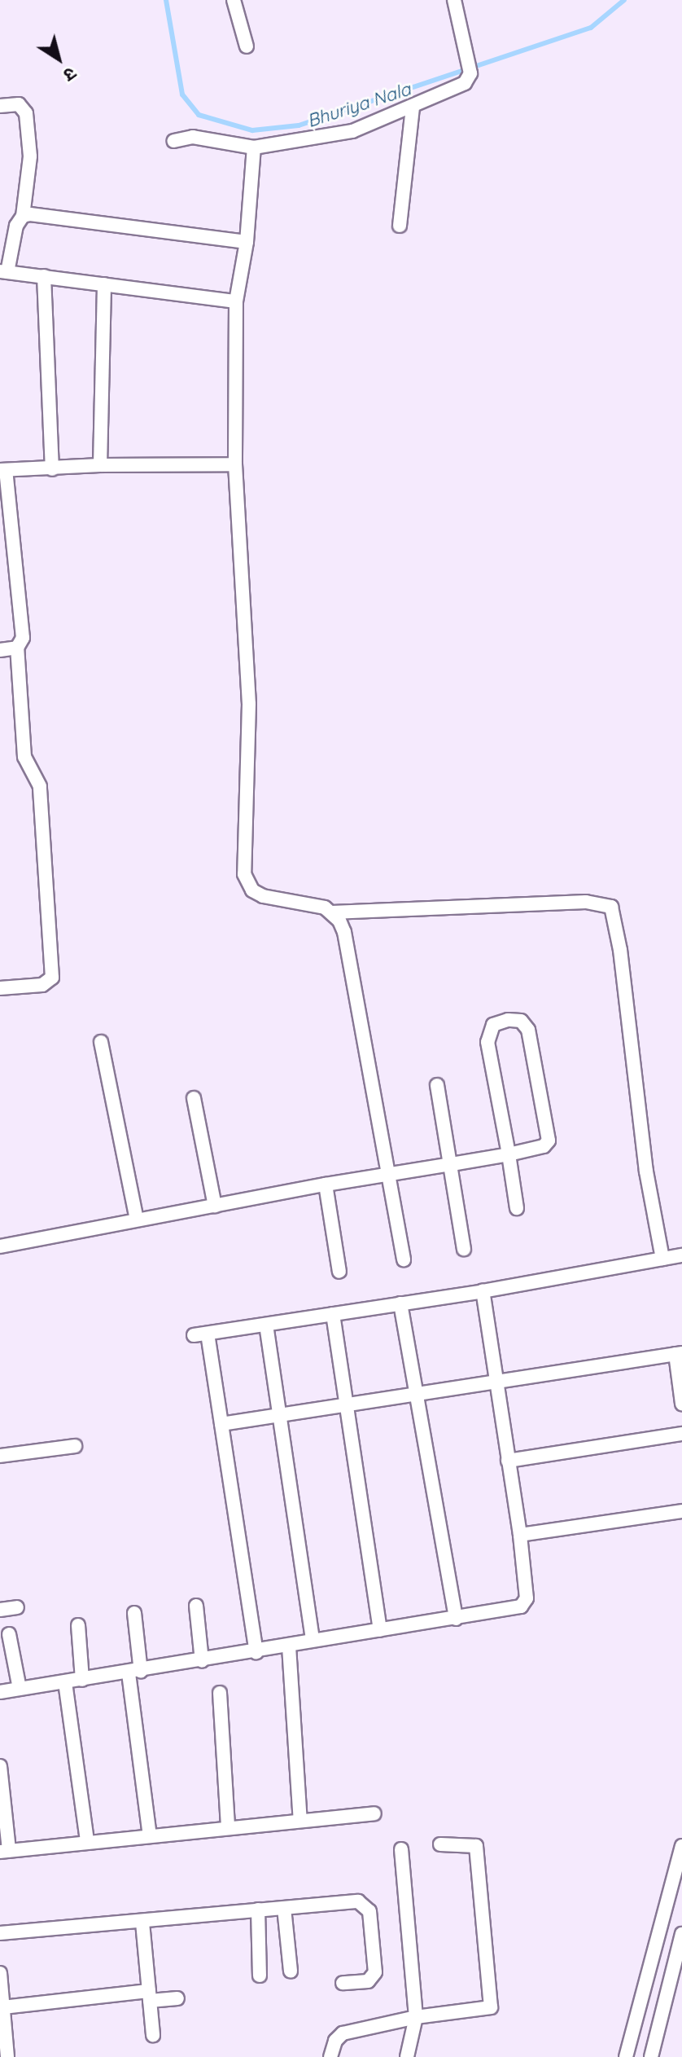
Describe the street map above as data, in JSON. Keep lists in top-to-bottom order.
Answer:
{
  "water": ["Bhuriya Nala"],
  "north": "bottom right"
}
